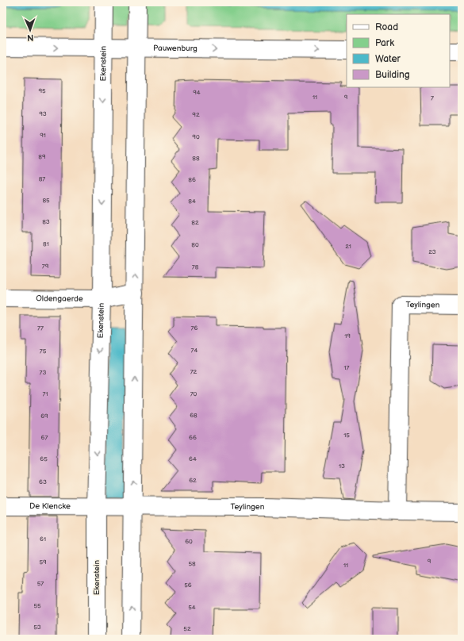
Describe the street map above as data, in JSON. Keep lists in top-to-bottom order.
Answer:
{
  "streets": {
    "street": [
      "Pauwenburg",
      "Ekenstein",
      "Oldengaerde",
      "Teylingen",
      "De Klencke"
    ]
  },
  "crossings": [
    ["Pauwenburg", "Ekenstein"],
    ["Ekenstein", "Oldengaerde"],
    ["Ekenstein", "Teylingen"],
    ["Ekenstein", "De Klencke"],
    ["Teylingen", "De Klencke"]
  ],
  "one_way": ["Pauwenburg"],
  "house_numbers": [
    "95",
    "94",
    "11",
    "9",
    "7",
    "93",
    "92",
    "91",
    "90",
    "89",
    "88",
    "87",
    "86",
    "85",
    "84",
    "83",
    "82",
    "81",
    "80",
    "21",
    "23",
    "79",
    "78",
    "77",
    "76",
    "19",
    "74",
    "75",
    "17",
    "72",
    "73",
    "71",
    "70",
    "68",
    "69",
    "15",
    "67",
    "66",
    "65",
    "64",
    "13",
    "62",
    "63",
    "61",
    "60",
    "9",
    "59",
    "58",
    "11",
    "57",
    "56",
    "55",
    "54",
    "53",
    "52"
  ],
  "legend": [
    "Road",
    "Park",
    "Water",
    "Building"
  ],
  "north": "bottom"
}
